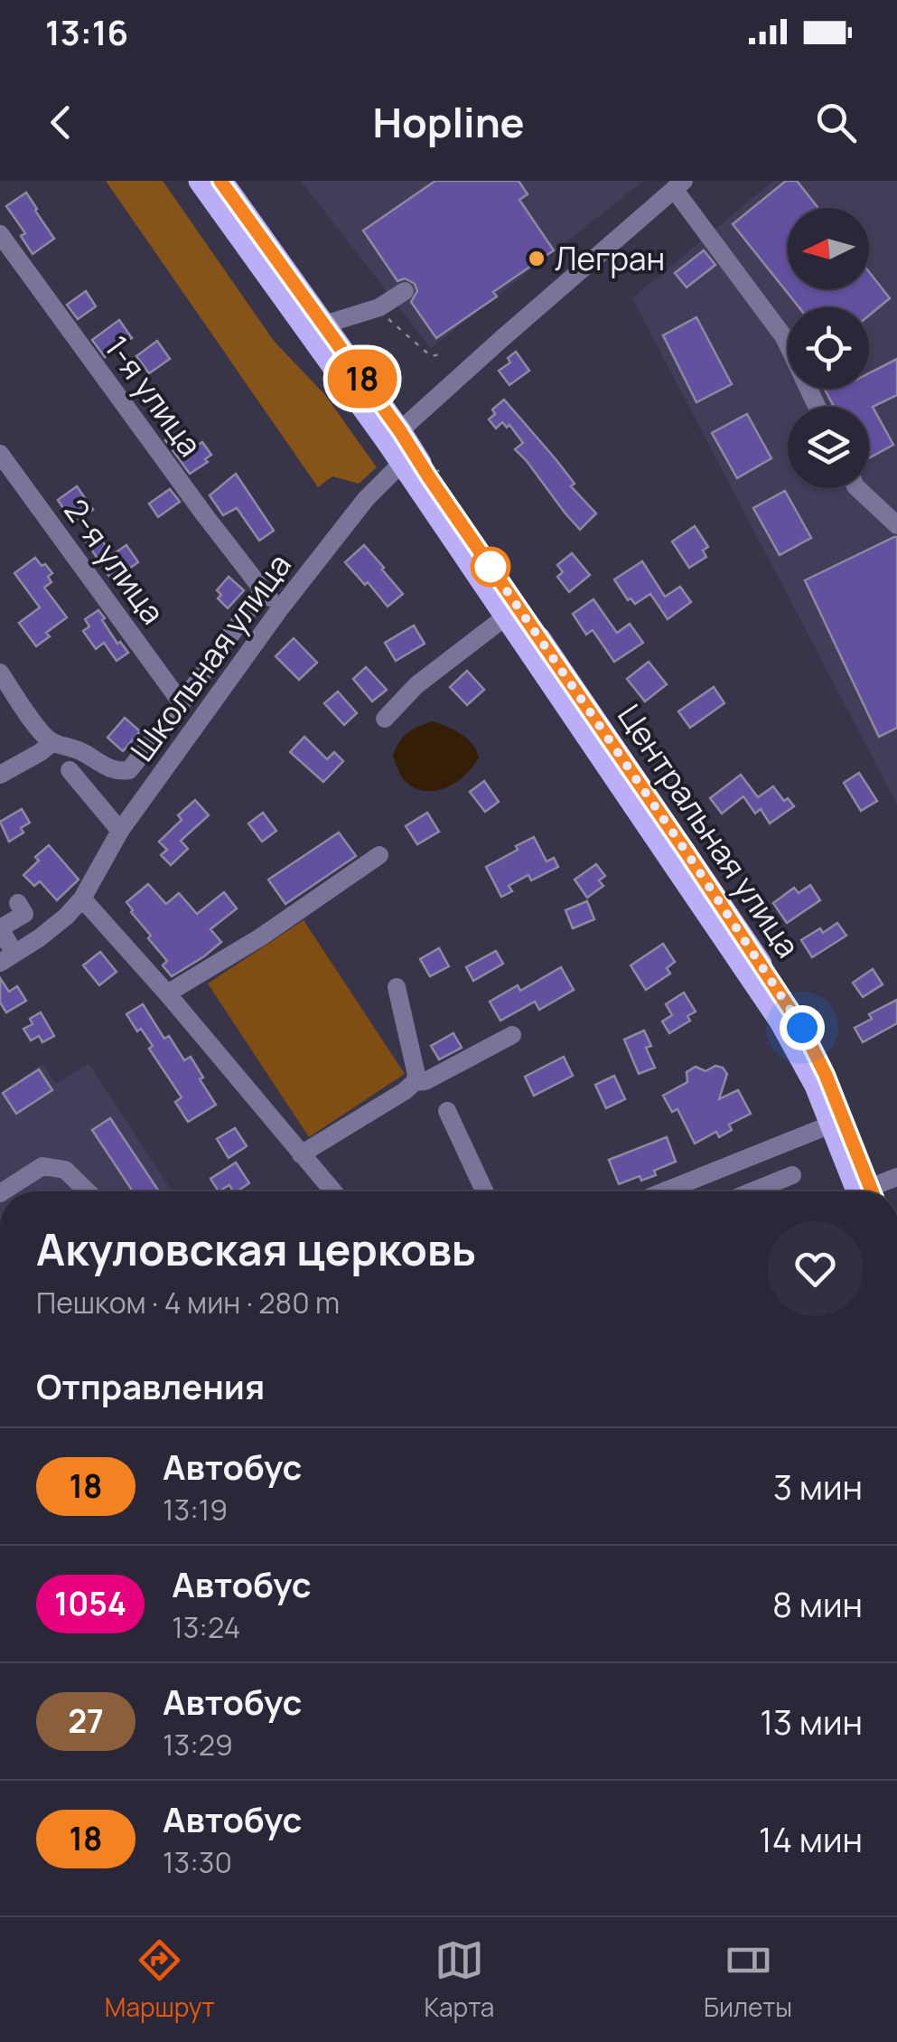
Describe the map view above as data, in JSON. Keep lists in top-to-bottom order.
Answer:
{
  "streets": {
    "main road": ["Центральная улица"],
    "street": ["1-я улица", "2-я улица", "Школьная улица"]
  },
  "crossings": [
    ["1-я улица", "Школьная улица"],
    ["Школьная улица", "Центральная улица"]
  ],
  "places": ["Легран"],
  "lines": ["bus line 18"],
  "north": "left",
  "page": {
    "status": "13:16",
    "header": "Hopline",
    "on_map": "18",
    "heading": [
      ["Акуловская церковь", "Пешком · 4 мин · 280 m"],
      "Отправления"
    ],
    "list": [
      {
        "mark": "18",
        "name": "Автобус",
        "note": "13:19",
        "value": "3 мин"
      },
      {
        "mark": "1054",
        "name": "Автобус",
        "note": "13:24",
        "value": "8 мин"
      },
      {
        "mark": "27",
        "name": "Автобус",
        "note": "13:29",
        "value": "13 мин"
      },
      {
        "mark": "18",
        "name": "Автобус",
        "note": "13:30",
        "value": "14 мин"
      }
    ],
    "tabs": ["Маршрут", "Карта", "Билеты"]
  }
}
